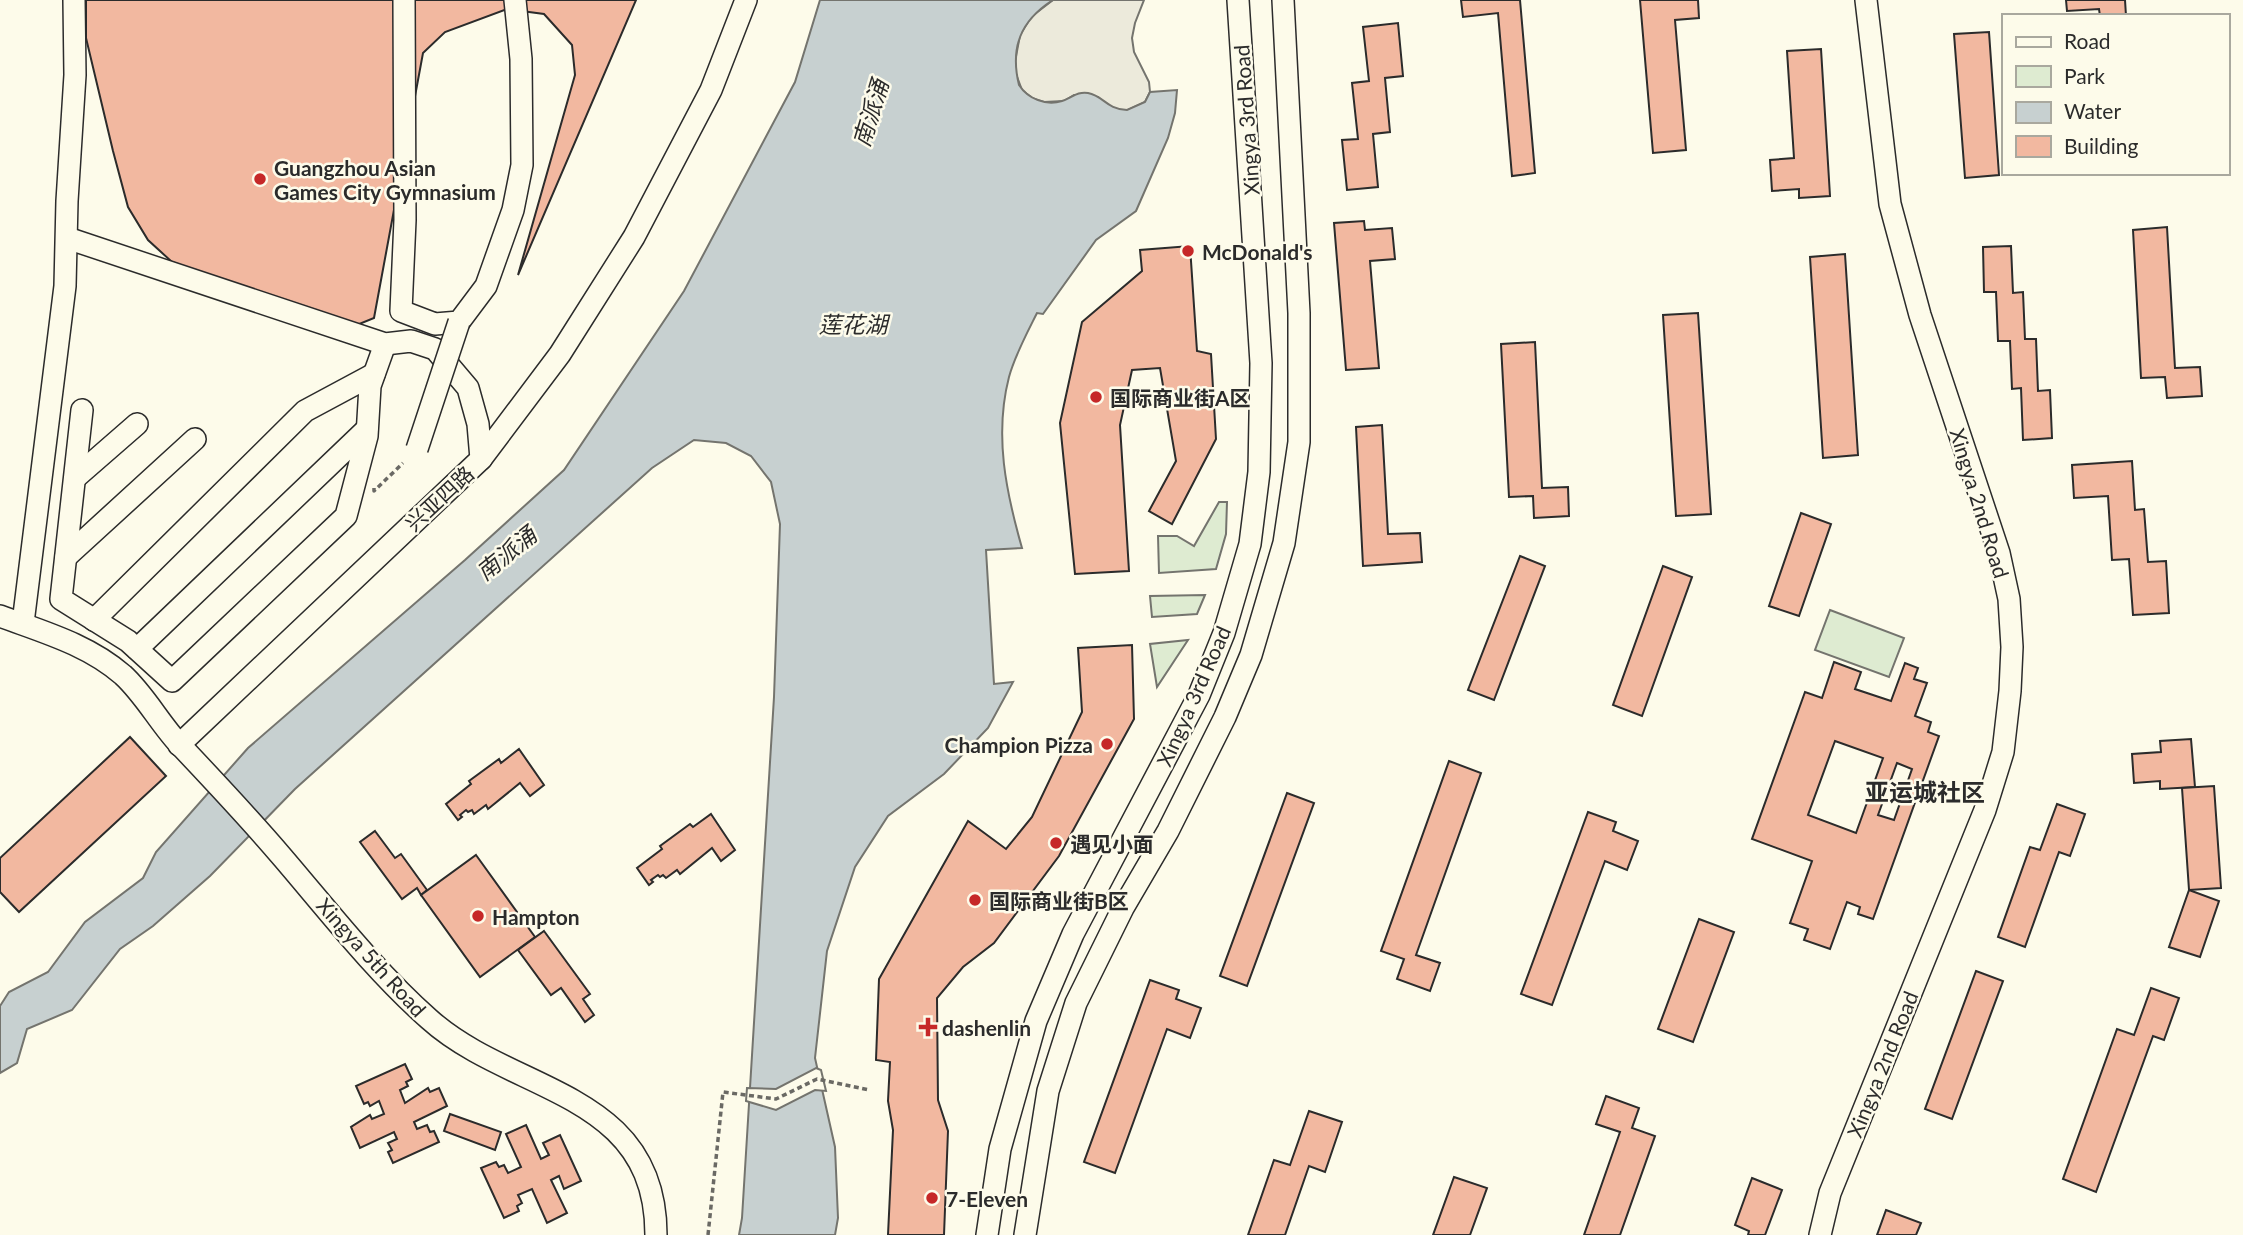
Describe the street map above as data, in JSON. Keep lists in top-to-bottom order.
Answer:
{
  "streets": {
    "street": [
      "Xingya 3rd Road",
      "兴亚四路",
      "Xingya 2nd Road",
      "Xingya 5th Road"
    ]
  },
  "crossings": [
    ["兴亚四路", "Xingya 5th Road"]
  ],
  "districts": ["亚运城社区"],
  "water": ["南派涌", "莲花湖"],
  "places": {
    "other": [
      "Guangzhou Asian Games City Gymnasium",
      "McDonald's",
      "国际商业街A区",
      "Champion Pizza",
      "遇见小面",
      "国际商业街B区",
      "Hampton",
      "7-Eleven"
    ],
    "health": ["dashenlin"]
  },
  "legend": [
    "Road",
    "Park",
    "Water",
    "Building"
  ]
}
